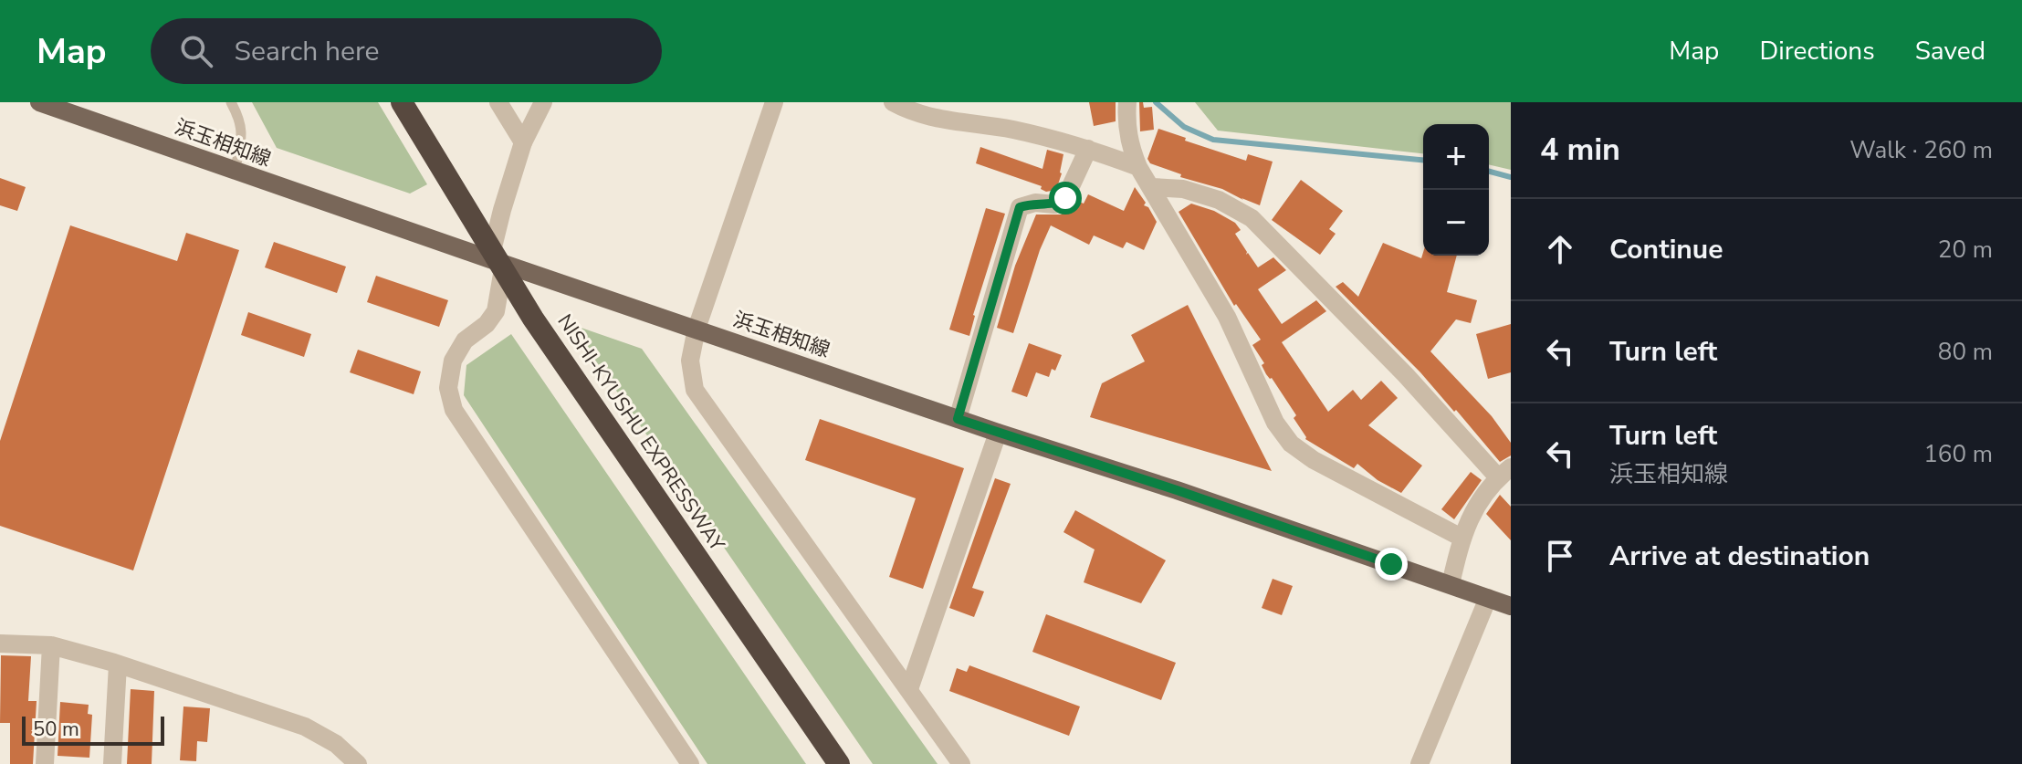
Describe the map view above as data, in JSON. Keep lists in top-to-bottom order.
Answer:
{
  "streets": {
    "highway": ["NISHI-KYUSHU EXPRESSWAY"],
    "main road": ["浜玉相知線"]
  },
  "scale_bar": "50 m",
  "page": {
    "header": "Map",
    "search": "Search here",
    "nav": ["Map", "Directions", "Saved"],
    "heading": ["4 min", "Walk · 260 m"],
    "map_buttons": ["+", "−"],
    "list": [
      ["Continue", "20 m"],
      ["Turn left", "80 m"],
      ["Turn left", "浜玉相知線", "160 m"],
      "Arrive at destination"
    ],
    "scale": "50 m"
  }
}
